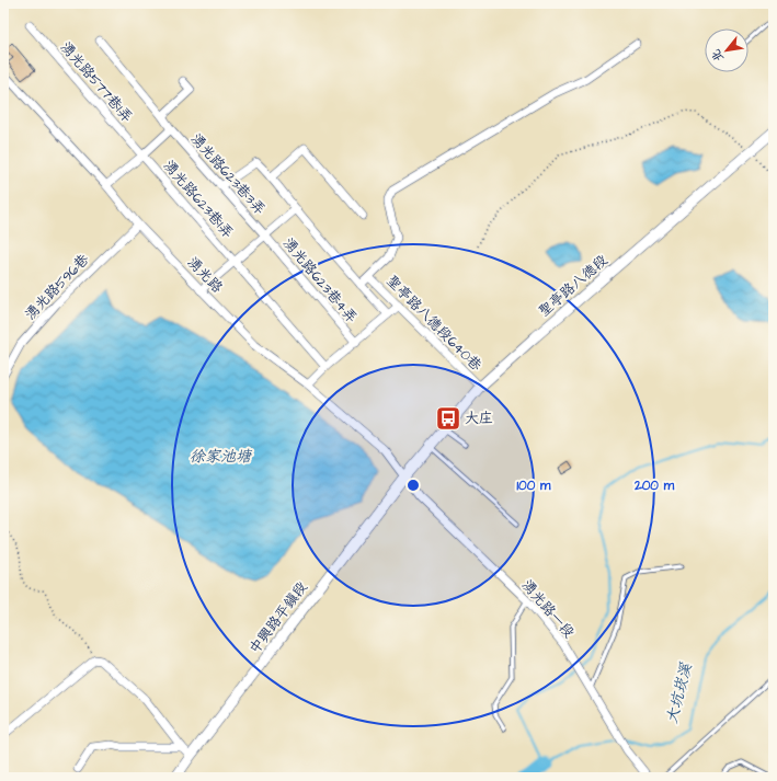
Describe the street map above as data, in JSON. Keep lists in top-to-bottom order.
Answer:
{
  "streets": {
    "street": [
      "湧光路577巷1弄",
      "湧光路623巷3弄",
      "湧光路623巷1弄",
      "湧光路",
      "湧光路623巷4弄",
      "聖亭路八德段",
      "湧光路596巷",
      "聖亭路八德段640巷",
      "湧光路一段",
      "中興路平鎮段"
    ]
  },
  "crossings": [
    ["湧光路577巷1弄", "湧光路623巷1弄"],
    ["湧光路623巷3弄", "湧光路623巷4弄"],
    ["湧光路", "聖亭路八德段"],
    ["湧光路", "湧光路596巷"],
    ["湧光路", "湧光路一段"],
    ["湧光路", "中興路平鎮段"],
    ["聖亭路八德段", "聖亭路八德段640巷"],
    ["聖亭路八德段", "湧光路一段"],
    ["聖亭路八德段", "中興路平鎮段"],
    ["湧光路一段", "中興路平鎮段"]
  ],
  "water": ["徐家池塘", "大坑崁溪"],
  "places": {
    "bus stop": ["大庄"]
  },
  "north": "bottom left",
  "rings": ["100 m", "200 m"]
}
